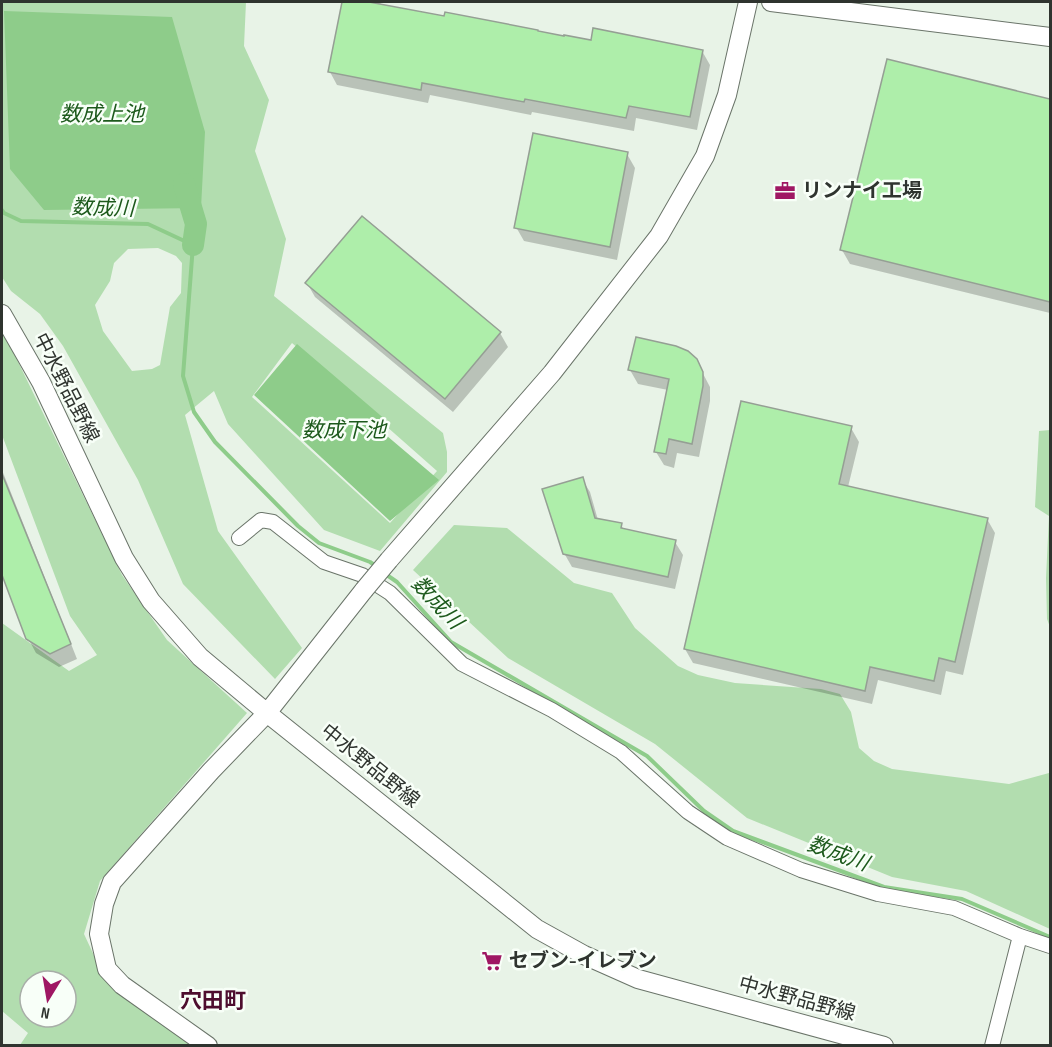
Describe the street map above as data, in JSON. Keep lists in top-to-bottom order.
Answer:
{
  "streets": {
    "street": ["中水野品野線"]
  },
  "districts": ["穴田町"],
  "water": ["数成上池", "数成川", "数成下池"],
  "places": {
    "office": ["リンナイ工場"],
    "supermarket": ["セブン-イレブン"]
  },
  "north": "bottom"
}
